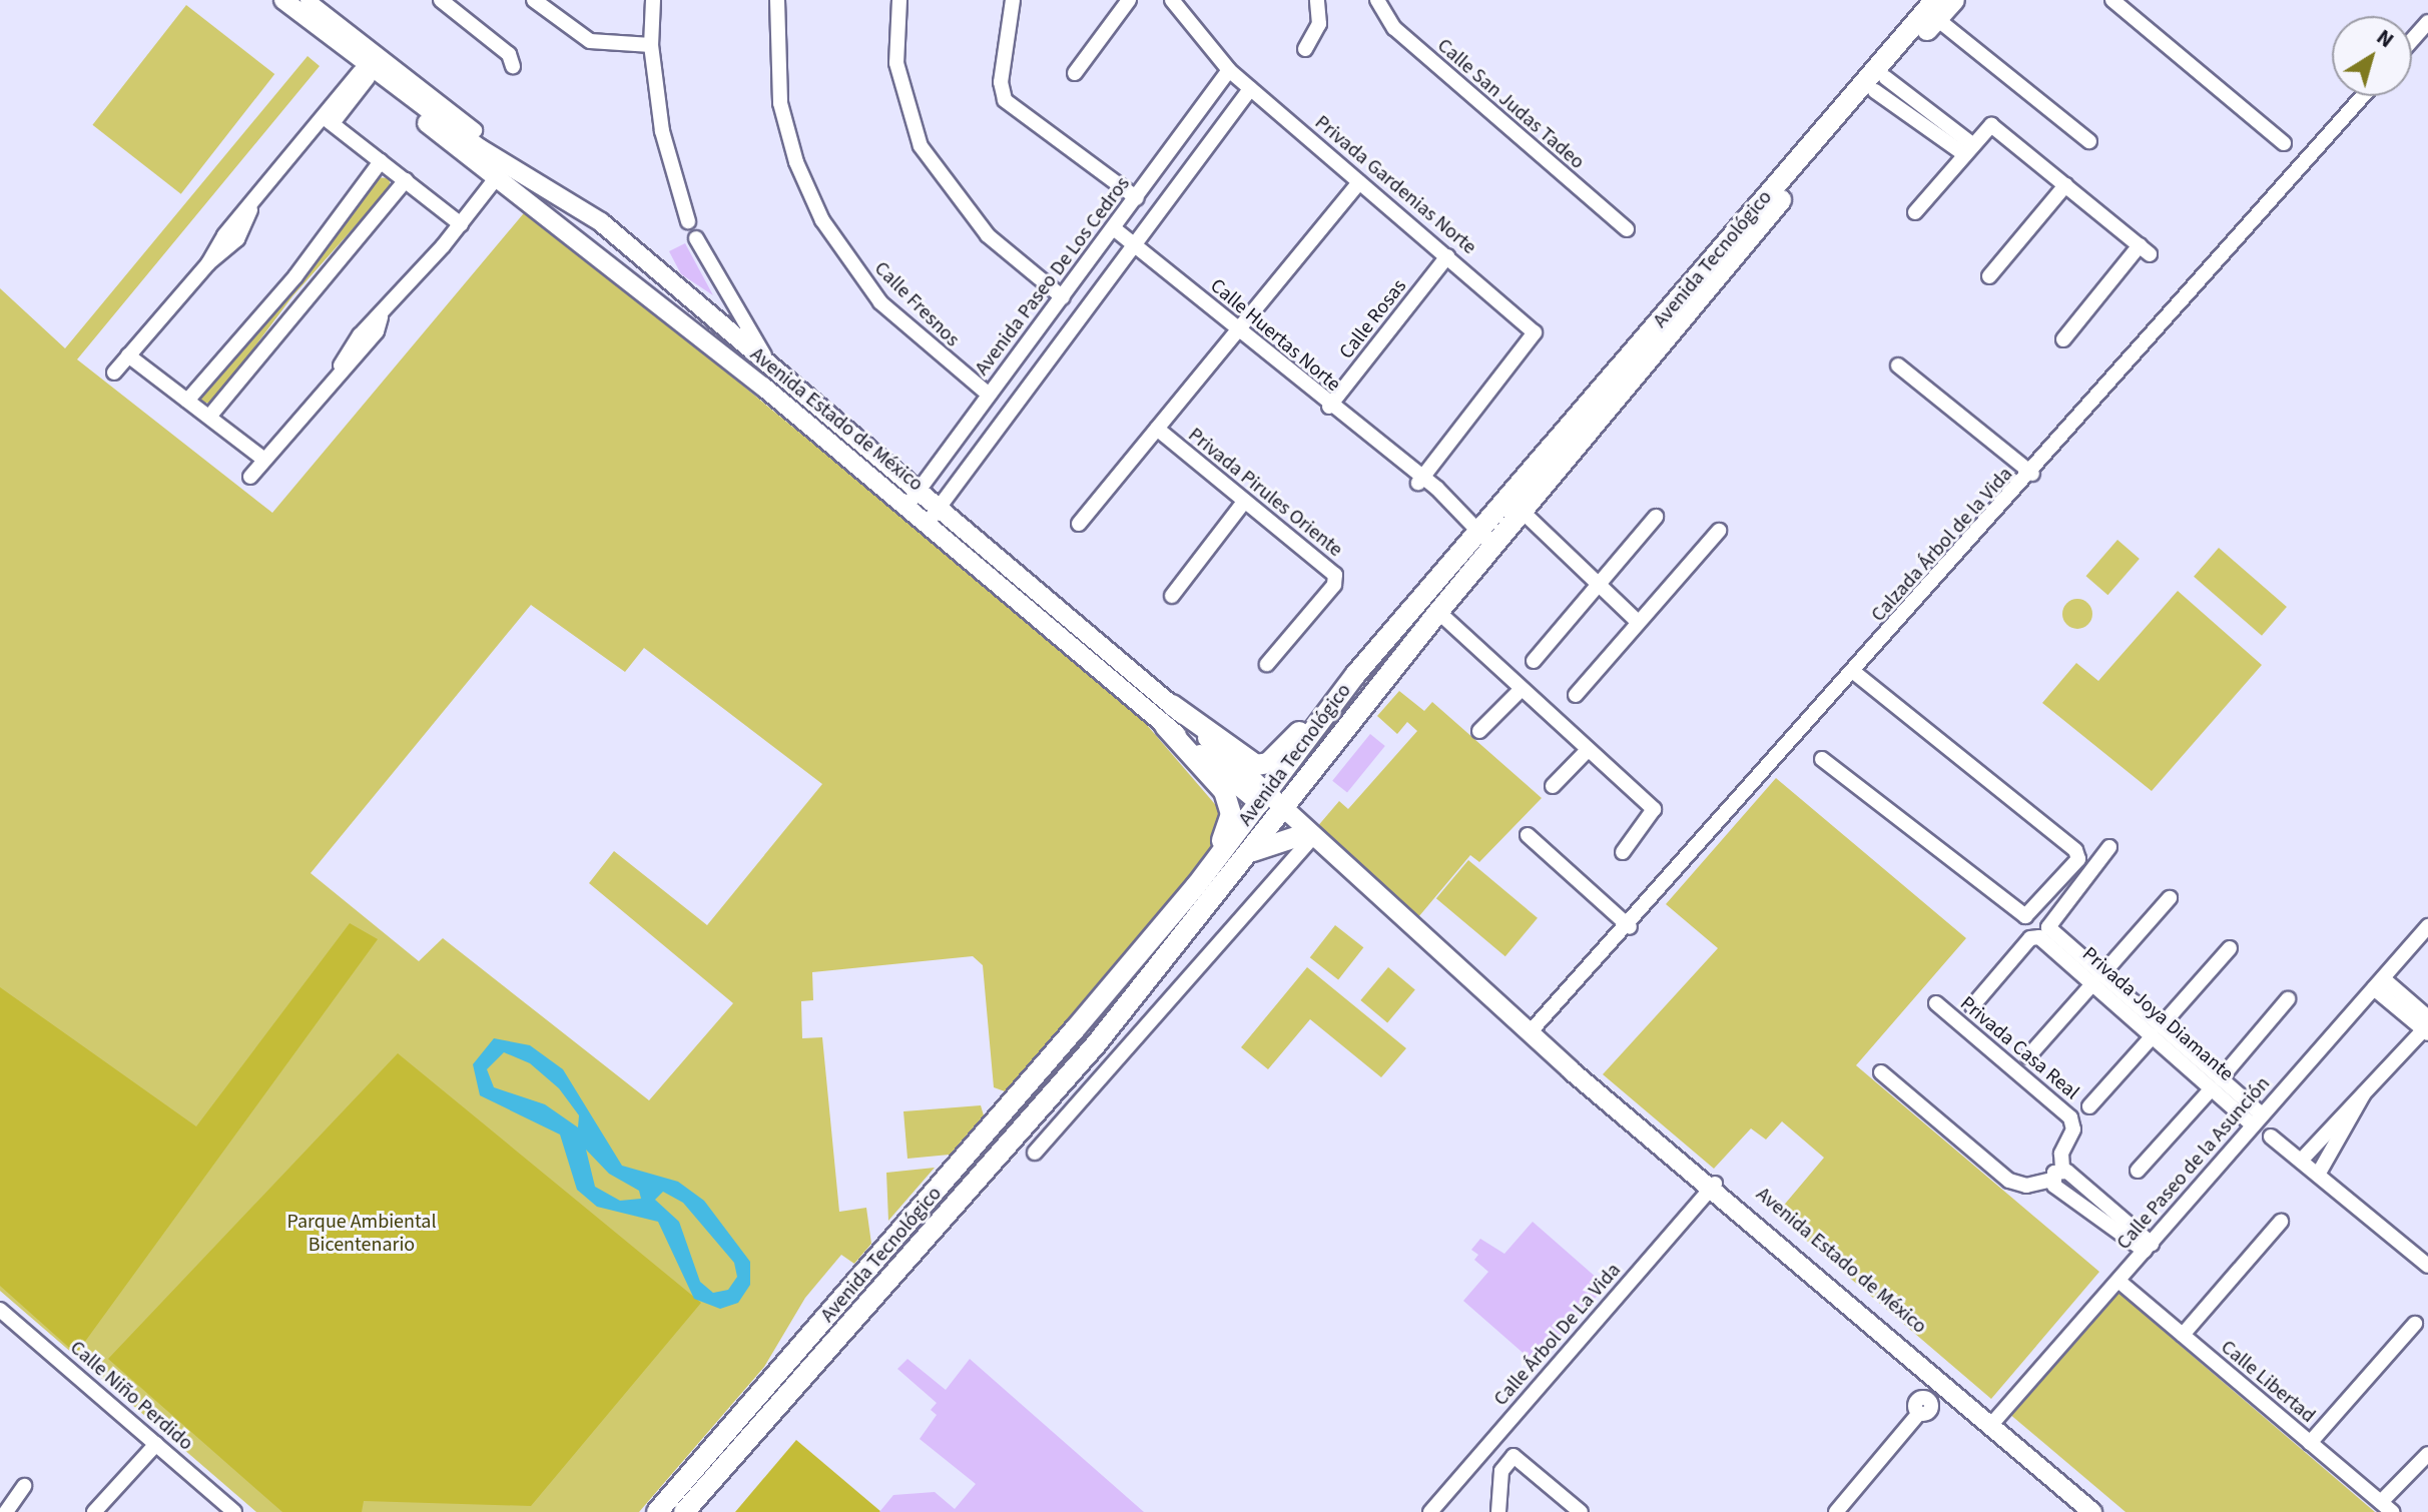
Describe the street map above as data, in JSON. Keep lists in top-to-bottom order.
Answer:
{
  "streets": {
    "main road": ["Avenida Tecnológico", "Avenida Estado de México"],
    "street": [
      "Calle San Judas Tadeo",
      "Privada Gardenias Norte",
      "Avenida Paseo De Los Cedros",
      "Calle Fresnos",
      "Calle Rosas",
      "Calle Huertas Norte",
      "Privada Pirules Oriente",
      "Calzada Árbol de la Vida",
      "Privada Joya Diamante",
      "Privada Casa Real",
      "Calle Paseo de la Asunción",
      "Calle Árbol De La Vida",
      "Calle Libertad",
      "Calle Niño Perdido"
    ]
  },
  "crossings": [
    ["Privada Gardenias Norte", "Avenida Paseo De Los Cedros"],
    ["Privada Gardenias Norte", "Calle Rosas"],
    ["Privada Gardenias Norte", "Calle Huertas Norte"],
    ["Avenida Tecnológico", "Calle Huertas Norte"],
    ["Avenida Tecnológico", "Avenida Estado de México"],
    ["Avenida Paseo De Los Cedros", "Calle Fresnos"],
    ["Avenida Paseo De Los Cedros", "Calle Huertas Norte"],
    ["Avenida Paseo De Los Cedros", "Avenida Estado de México"],
    ["Calle Rosas", "Calle Huertas Norte"],
    ["Avenida Estado de México", "Calzada Árbol de la Vida"],
    ["Avenida Estado de México", "Calle Paseo de la Asunción"],
    ["Avenida Estado de México", "Calle Árbol De La Vida"],
    ["Privada Joya Diamante", "Calle Paseo de la Asunción"],
    ["Calle Paseo de la Asunción", "Calle Libertad"]
  ],
  "parks": ["Parque Ambiental Bicentenario"],
  "north": "top right"
}
